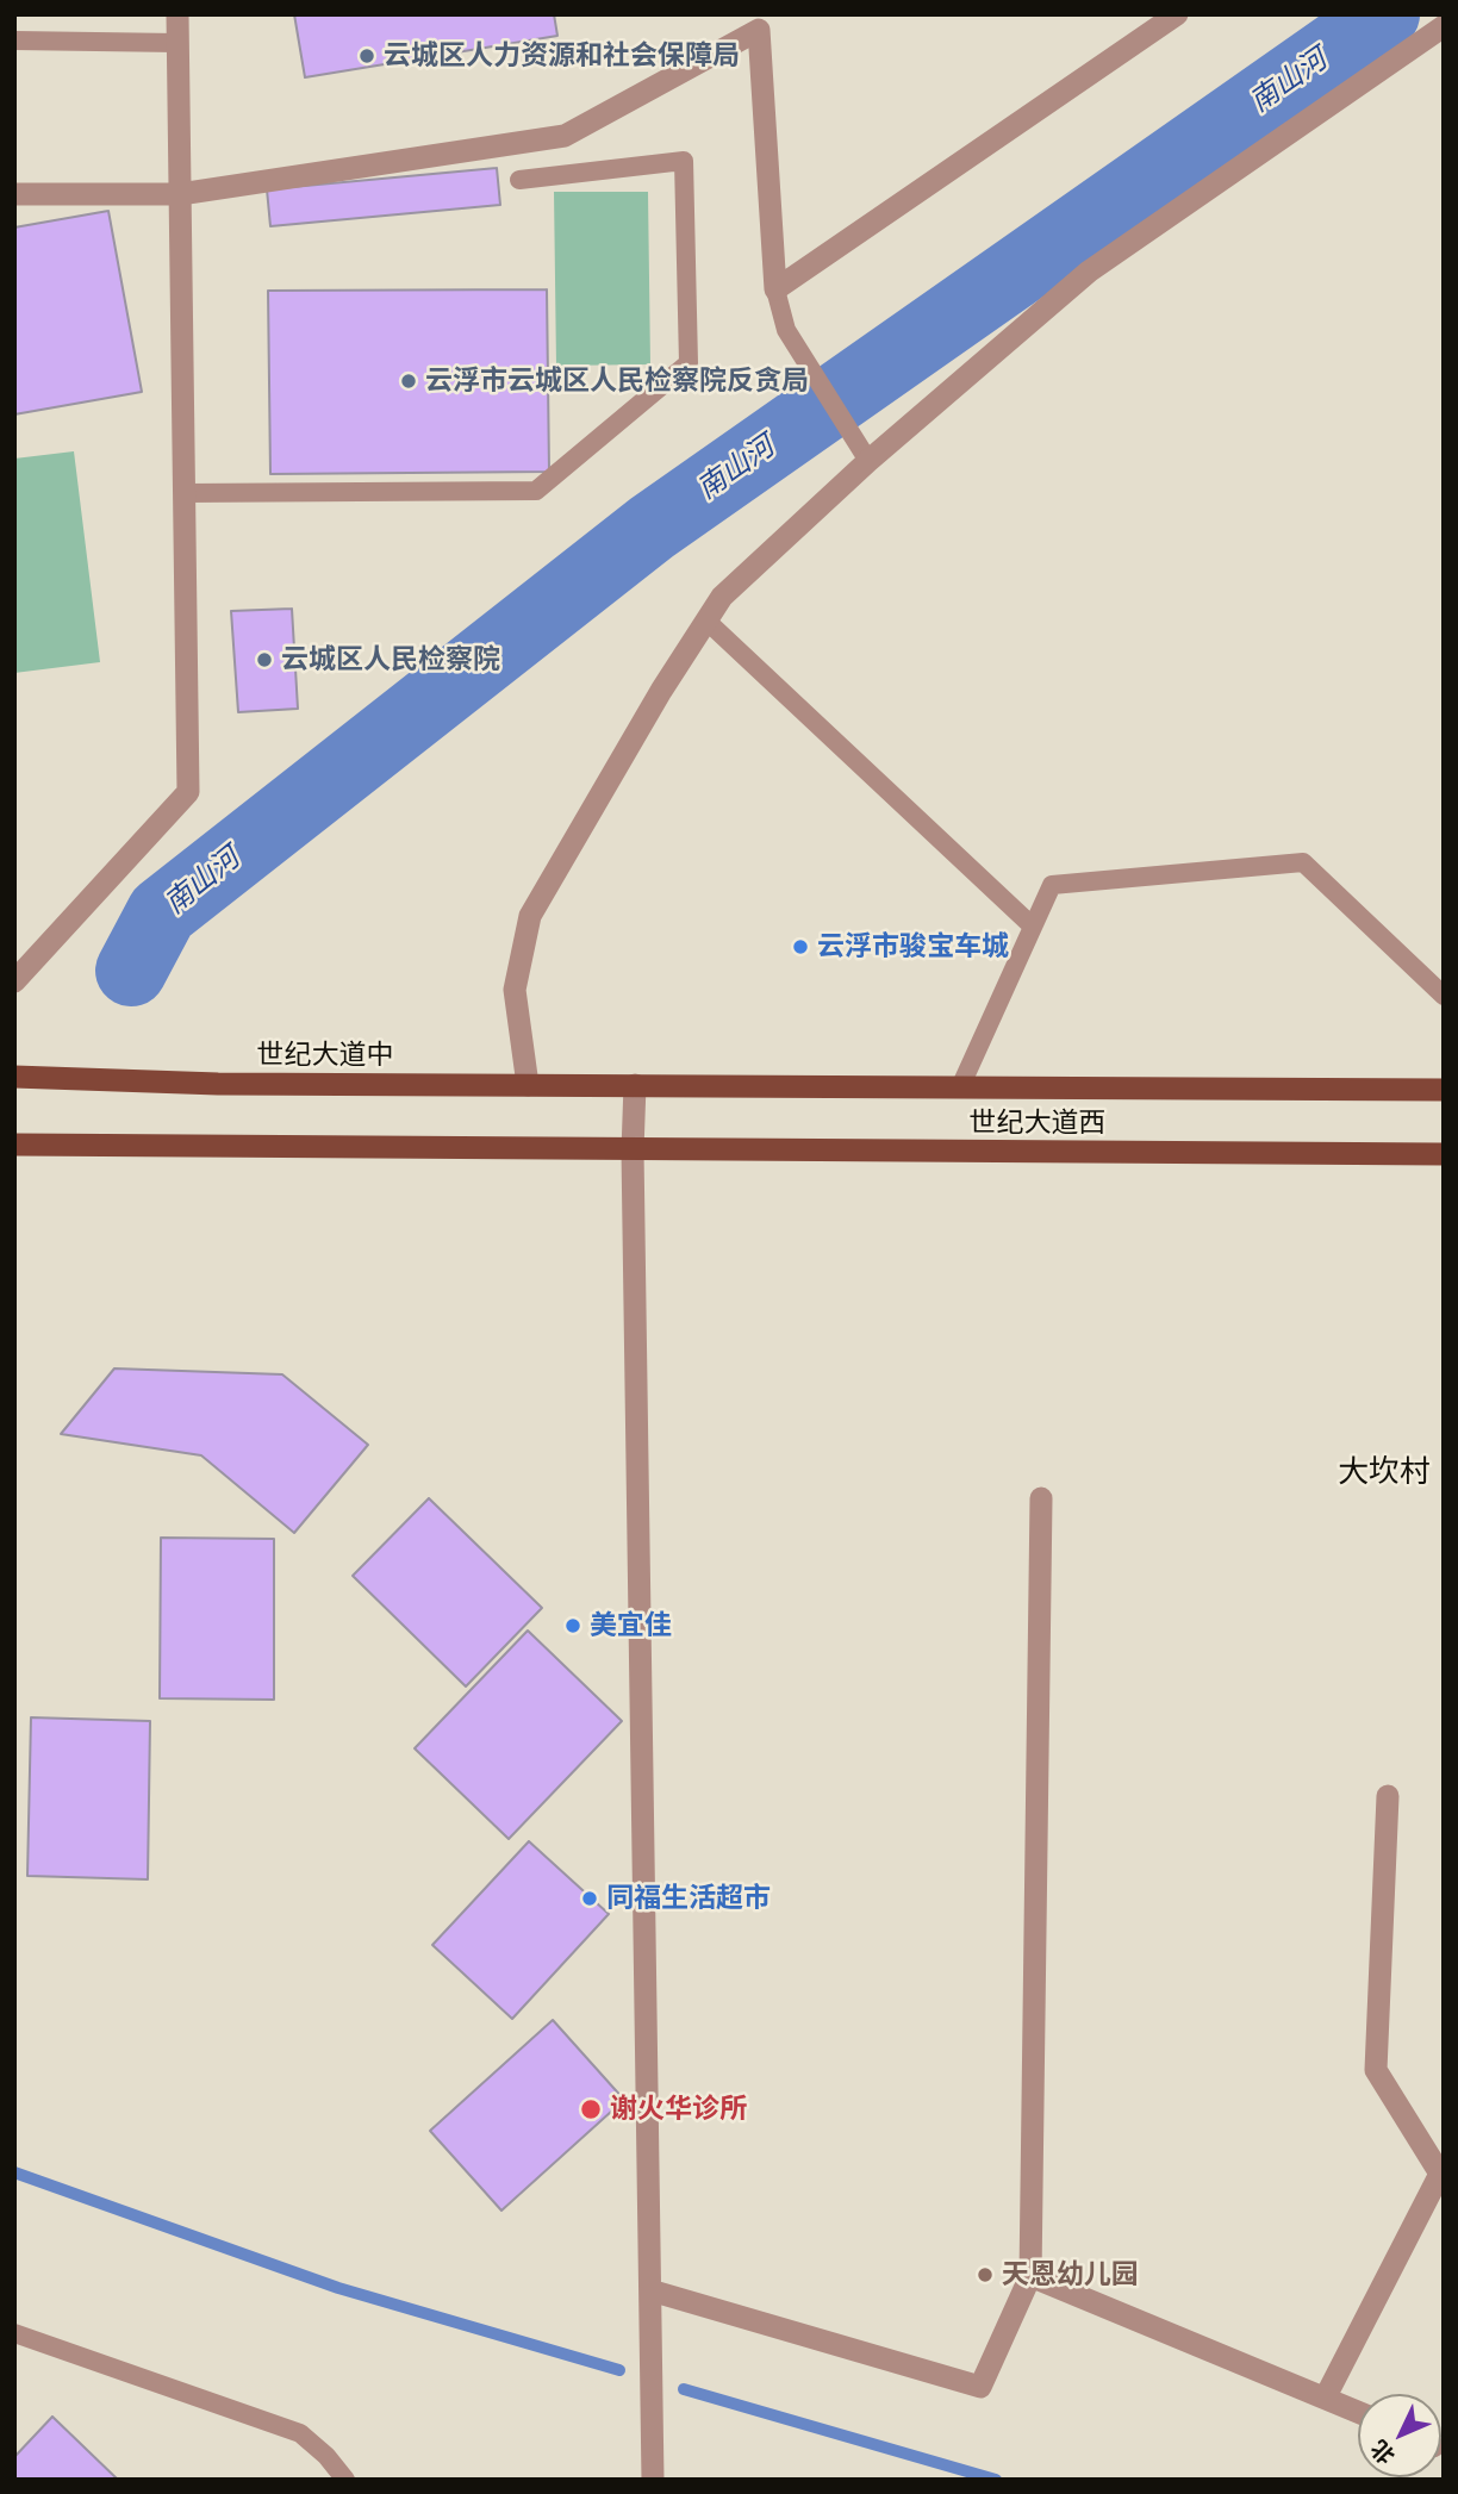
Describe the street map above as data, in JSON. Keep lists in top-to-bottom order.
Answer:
{
  "streets": {
    "main road": ["世纪大道中", "世纪大道西"]
  },
  "crossings": [
    ["世纪大道中", "世纪大道西"]
  ],
  "districts": ["大坎村"],
  "water": ["南山河"],
  "places": [
    "云城区人力资源和社会保障局",
    "云浮市云城区人民检察院反贪局",
    "云城区人民检察院",
    "云浮市骏宝车城",
    "美宜佳",
    "同福生活超市",
    "谢火华诊所",
    "天恩幼儿园"
  ],
  "north": "bottom left"
}
